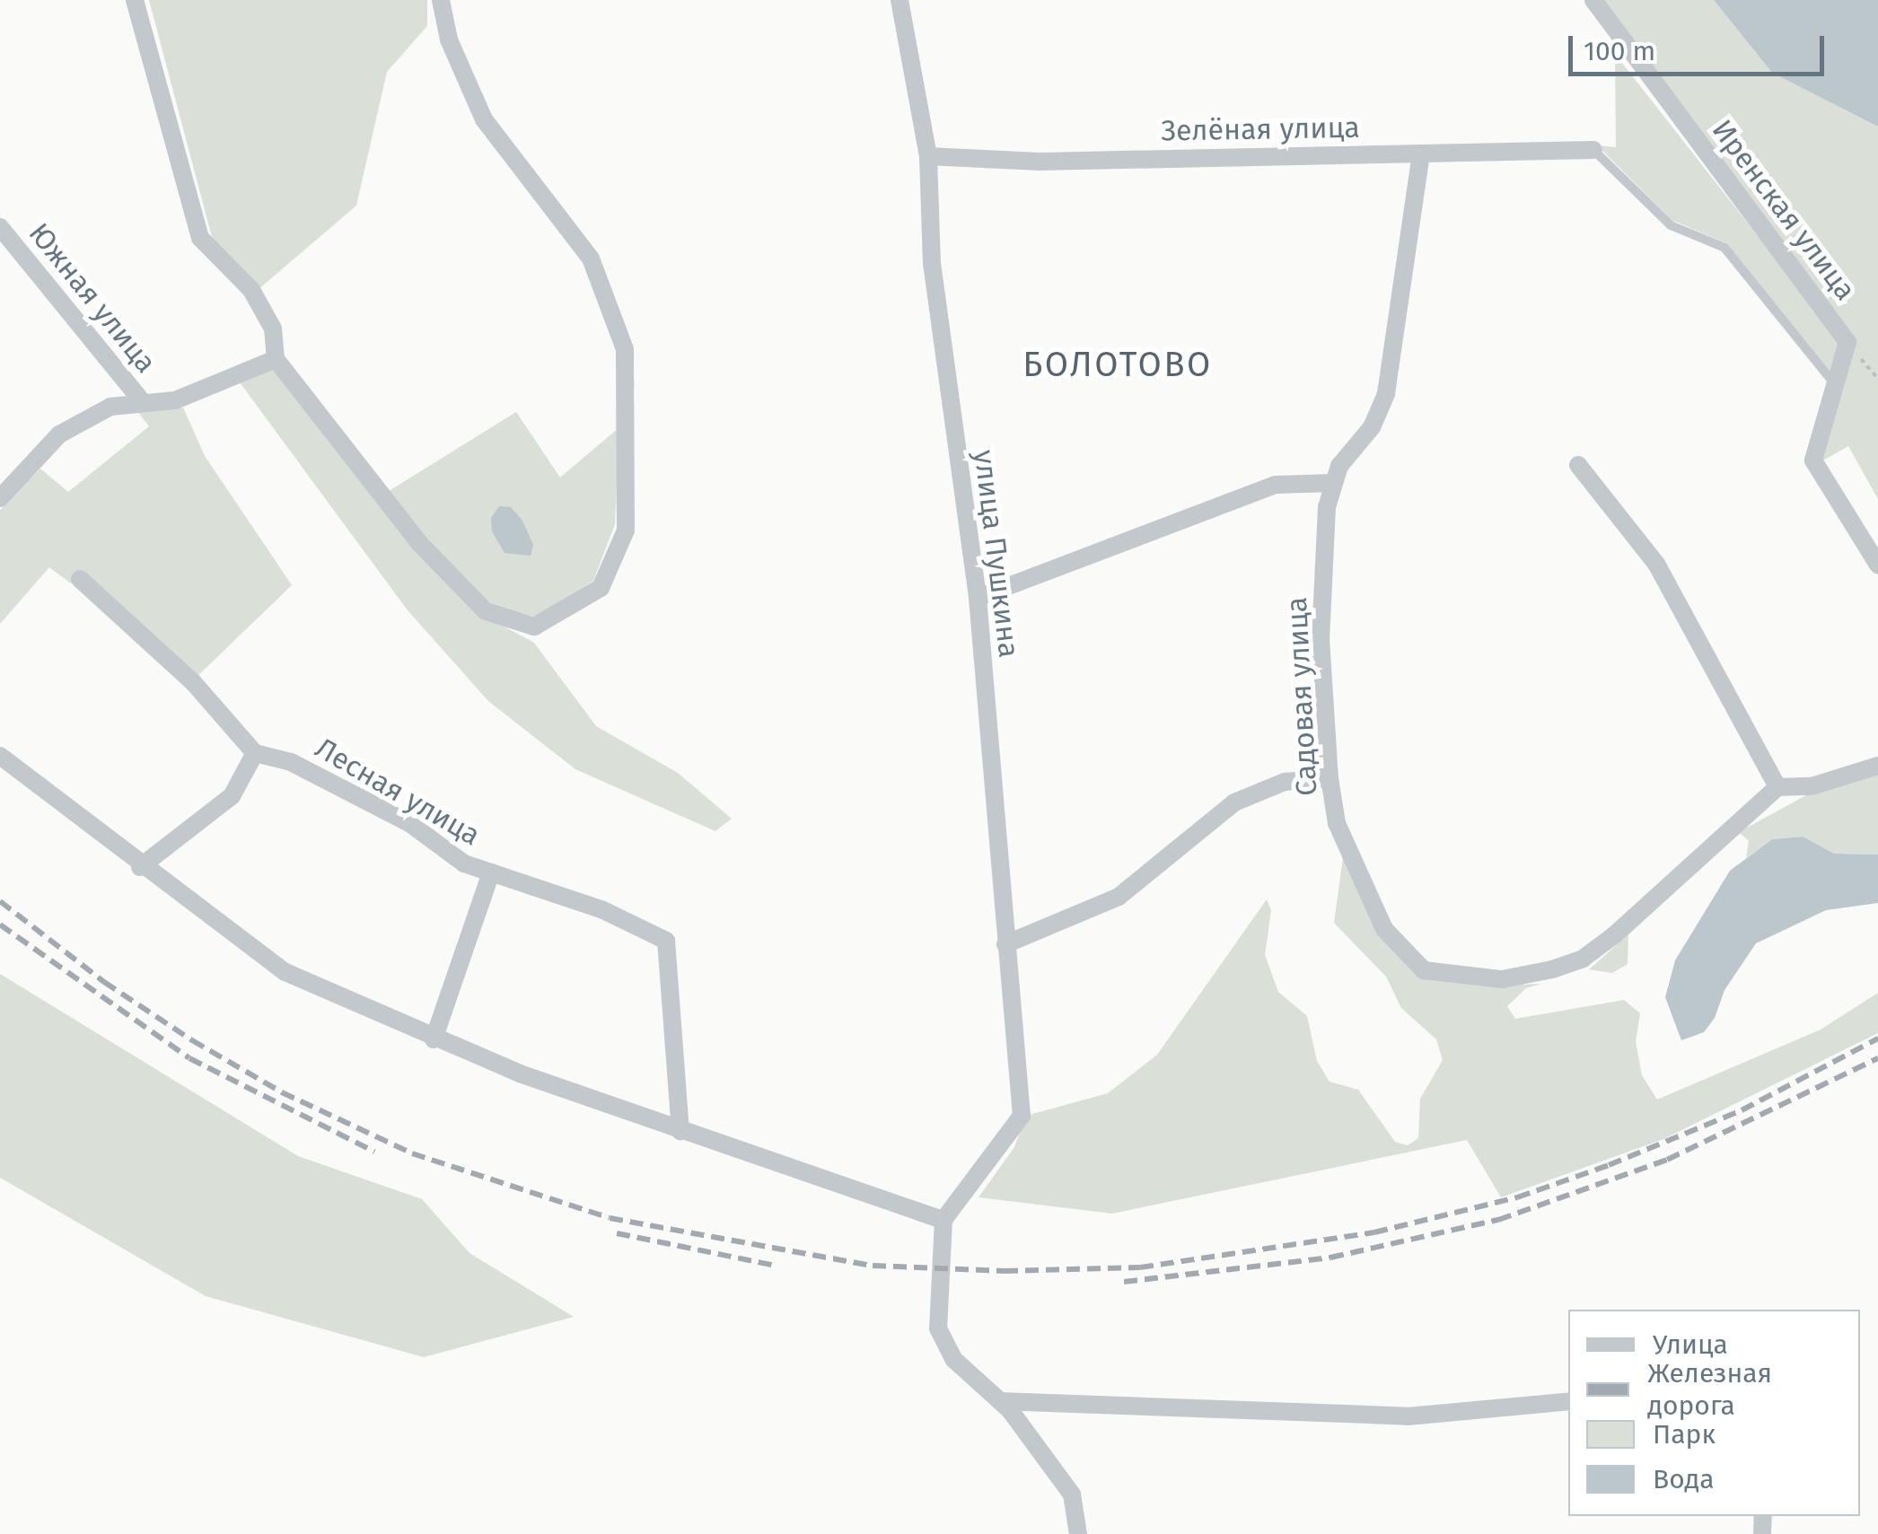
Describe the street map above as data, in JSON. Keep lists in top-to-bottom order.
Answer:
{
  "streets": {
    "street": [
      "Зелёная улица",
      "Иренская улица",
      "Южная улица",
      "улица Пушкина",
      "Садовая улица",
      "Лесная улица"
    ]
  },
  "crossings": [
    ["Зелёная улица", "улица Пушкина"],
    ["Зелёная улица", "Садовая улица"]
  ],
  "districts": ["БОЛОТОВО"],
  "legend": [
    "Улица",
    "Железная дорога",
    "Парк",
    "Вода"
  ],
  "scale_bar": "100 m"
}
